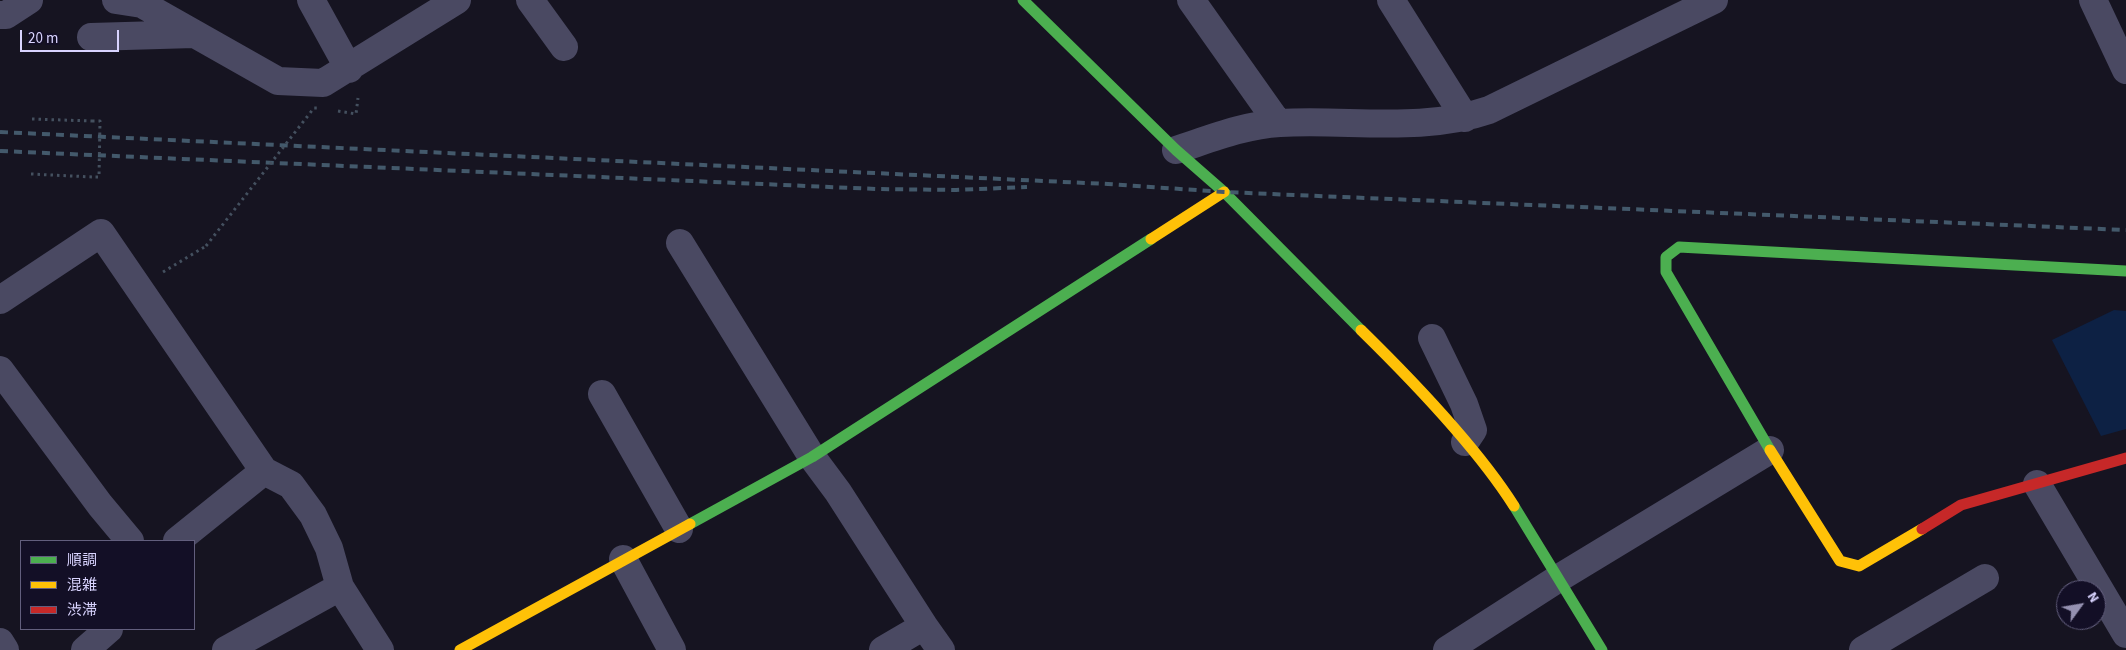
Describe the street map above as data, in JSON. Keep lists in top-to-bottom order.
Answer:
{
  "legend": ["順調", "混雑", "渋滞"],
  "scale_bar": "20 m",
  "north": "top right"
}
